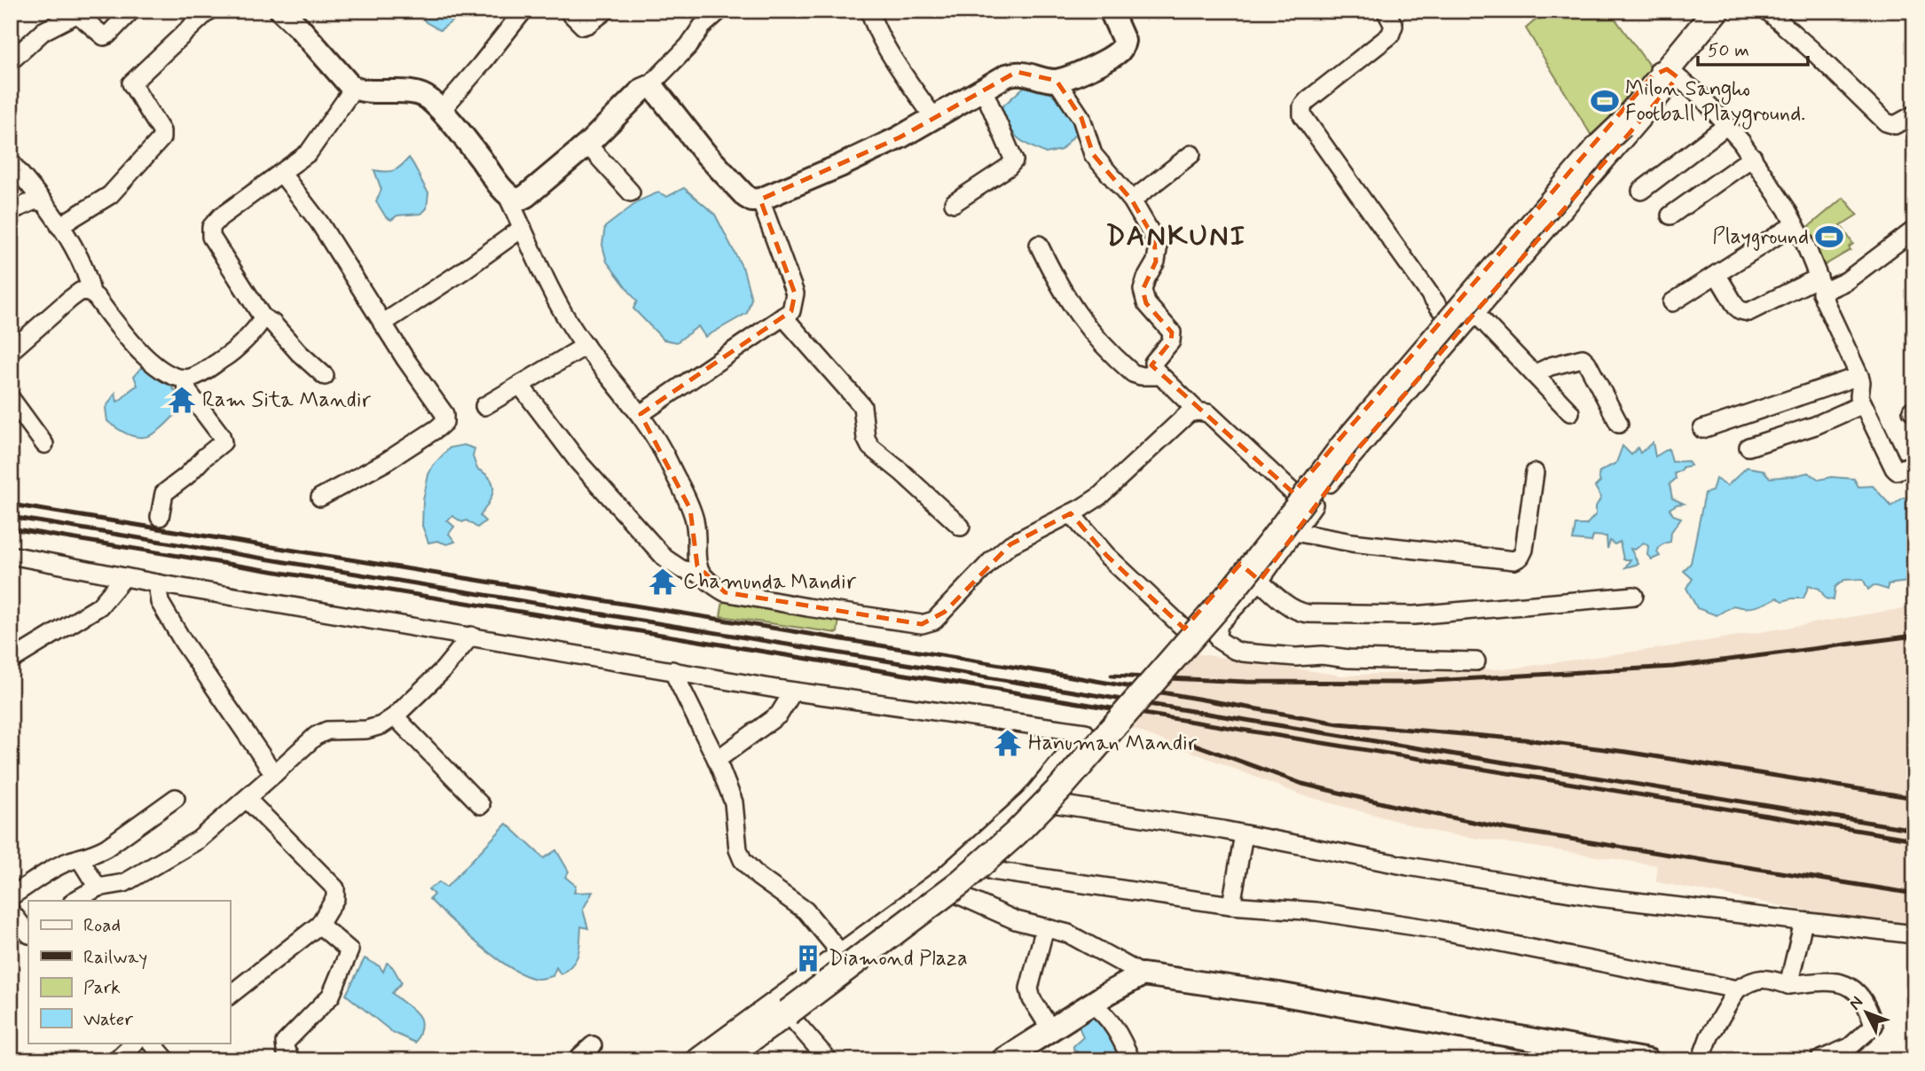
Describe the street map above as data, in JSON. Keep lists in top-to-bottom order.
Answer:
{
  "districts": ["DANKUNI"],
  "places": {
    "sports": ["Milon Sangho Football Playground.", "Playground"],
    "temple": ["Ram Sita Mandir", "Chamunda Mandir", "Hanuman Mandir"],
    "building": ["Diamond Plaza"]
  },
  "legend": [
    "Road",
    "Railway",
    "Park",
    "Water"
  ],
  "scale_bar": "50 m",
  "north": "top left"
}
